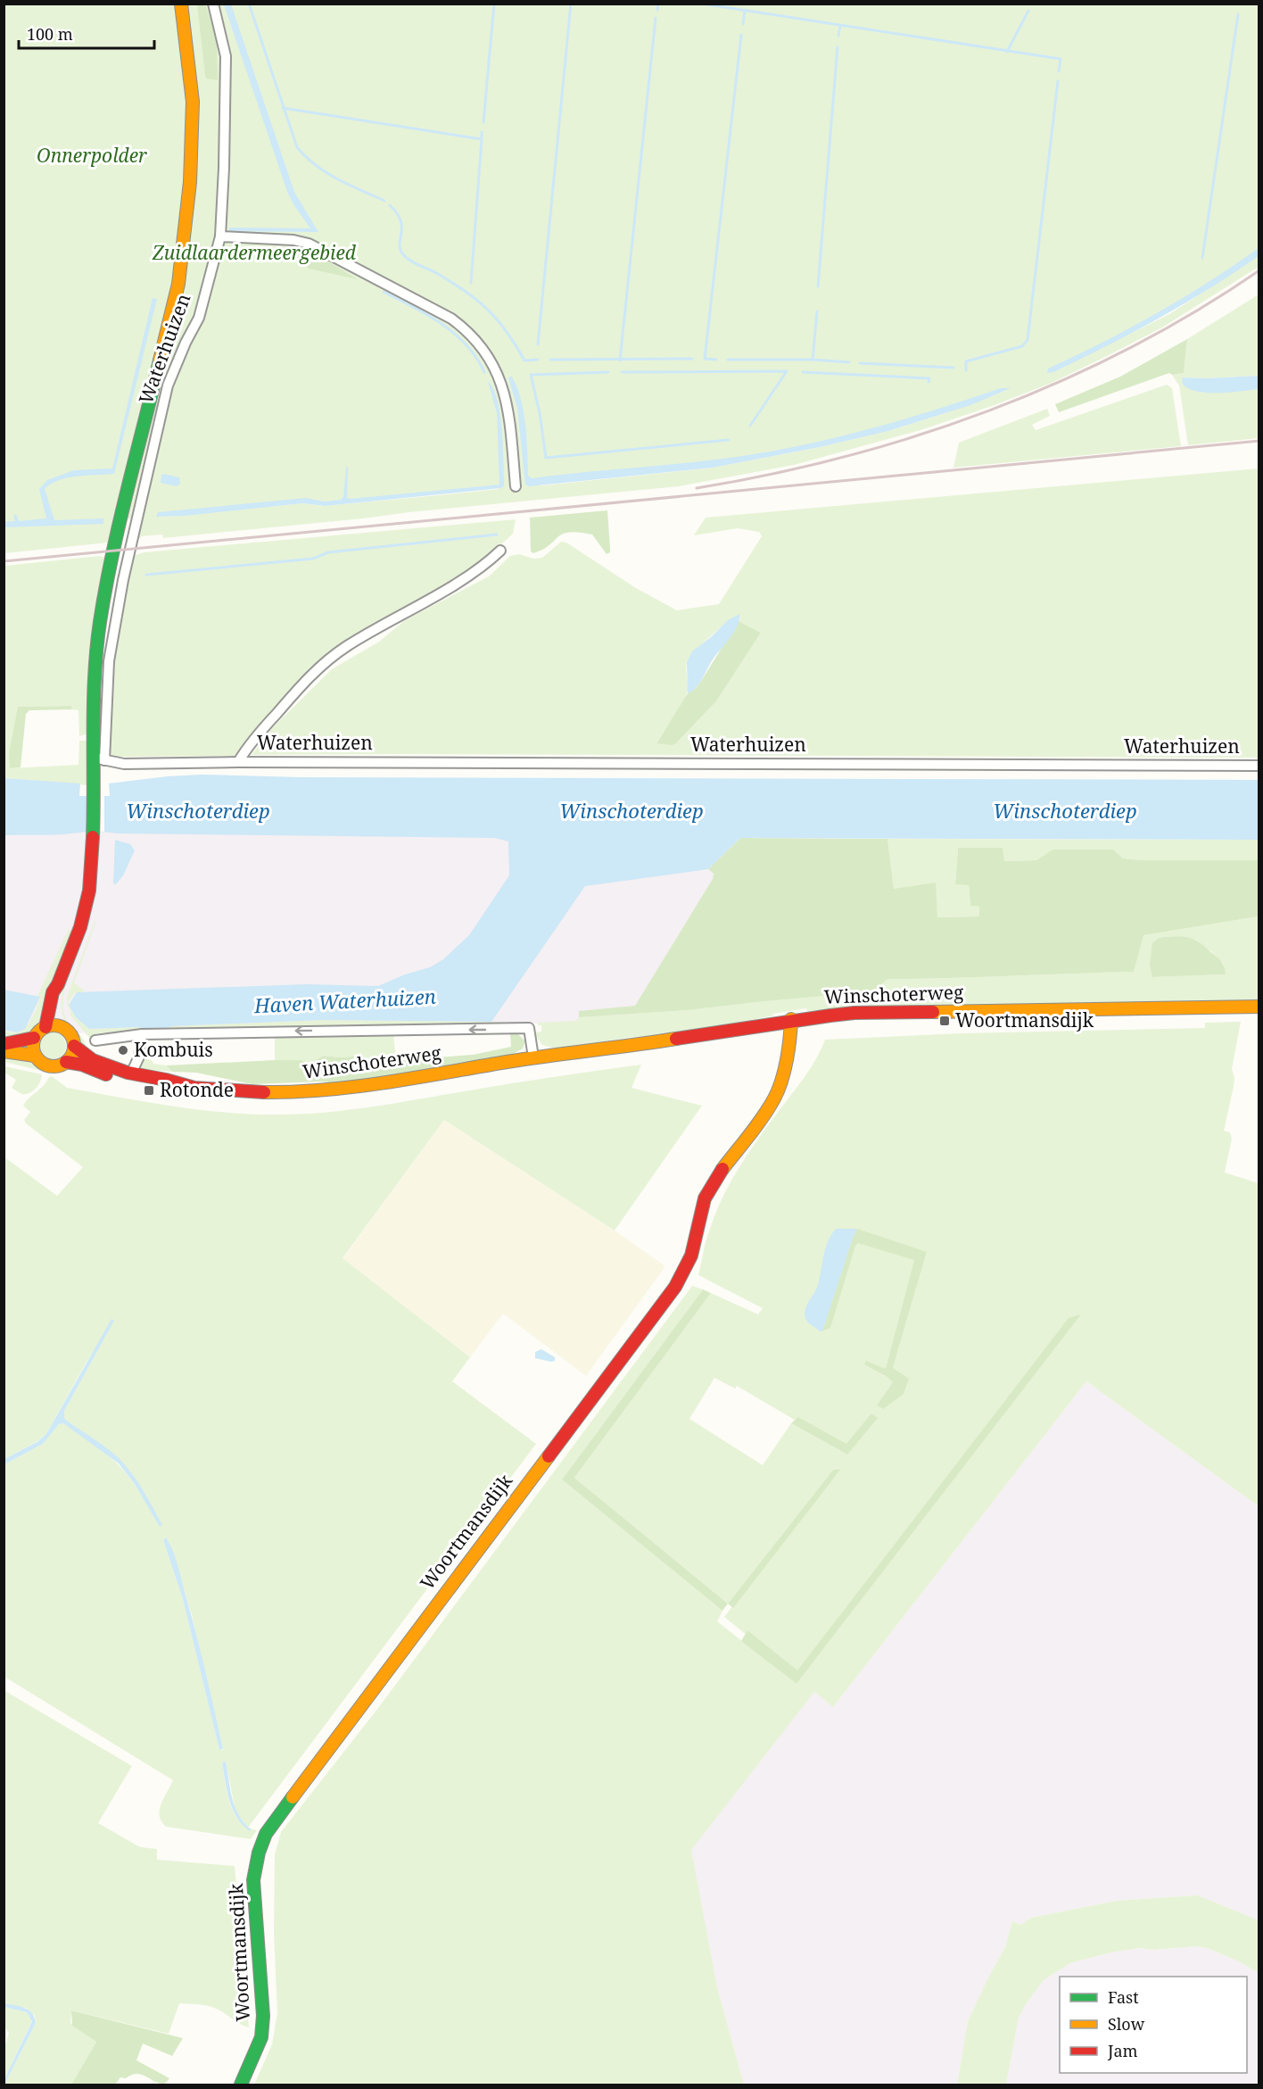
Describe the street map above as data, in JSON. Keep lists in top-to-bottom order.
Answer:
{
  "streets": {
    "main road": ["Waterhuizen", "Winschoterweg", "Woortmansdijk"]
  },
  "crossings": [
    ["Waterhuizen", "Winschoterweg"],
    ["Winschoterweg", "Woortmansdijk"]
  ],
  "water": ["Winschoterdiep", "Haven Waterhuizen"],
  "parks": ["Onnerpolder", "Zuidlaardermeergebied"],
  "places": {
    "transit": ["Woortmansdijk", "Rotonde"],
    "other": ["Kombuis"]
  },
  "legend": ["Fast", "Slow", "Jam"],
  "scale_bar": "100 m"
}
